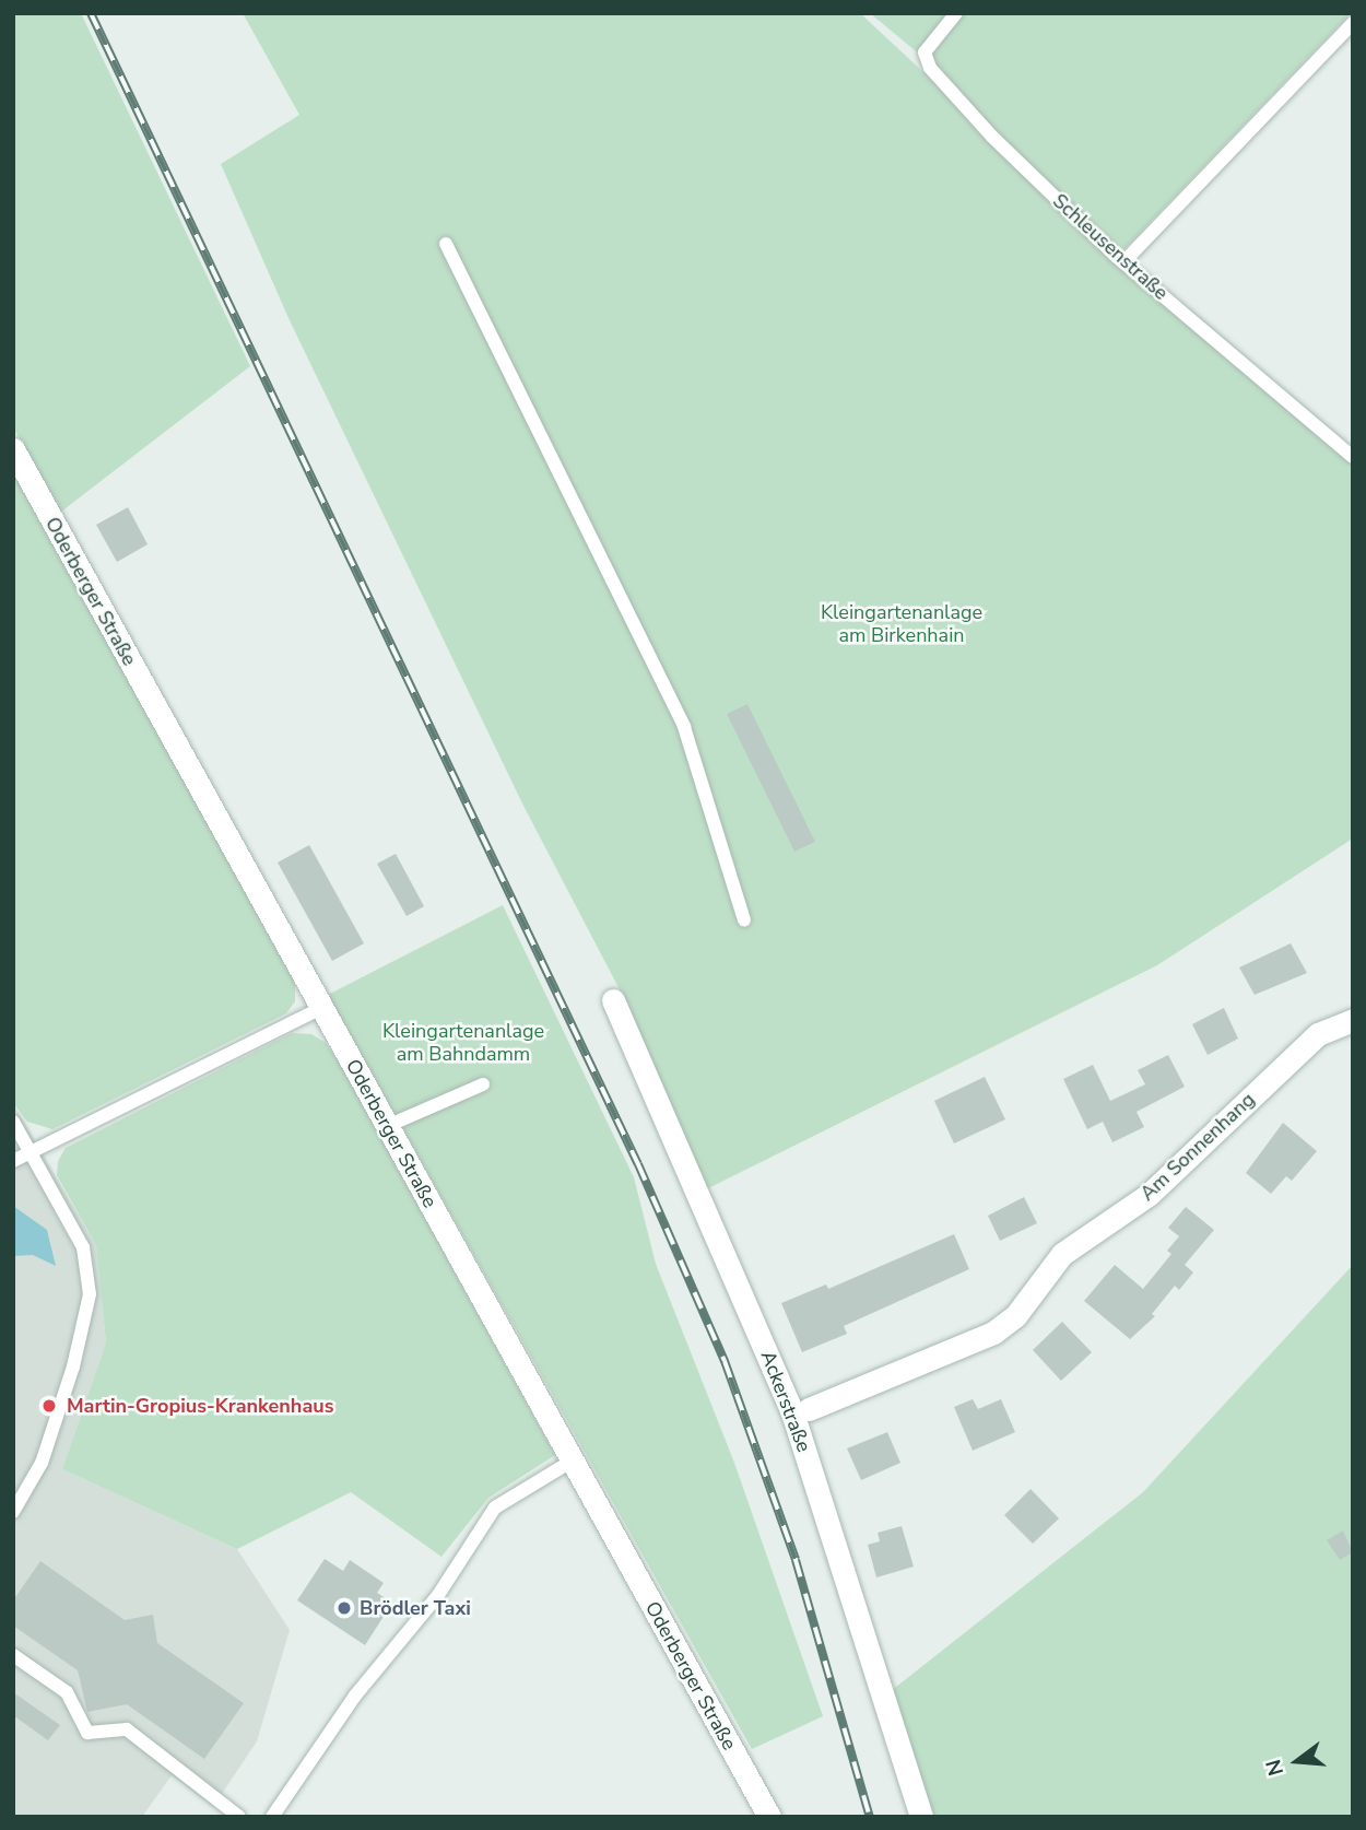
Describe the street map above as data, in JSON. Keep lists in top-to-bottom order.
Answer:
{
  "streets": {
    "main road": ["Oderberger Straße", "Am Sonnenhang", "Ackerstraße"],
    "lane": ["Schleusenstraße"]
  },
  "parks": ["Kleingartenanlage am Birkenhain", "Kleingartenanlage am Bahndamm"],
  "places": ["Martin-Gropius-Krankenhaus", "Brödler Taxi"],
  "north": "left"
}
